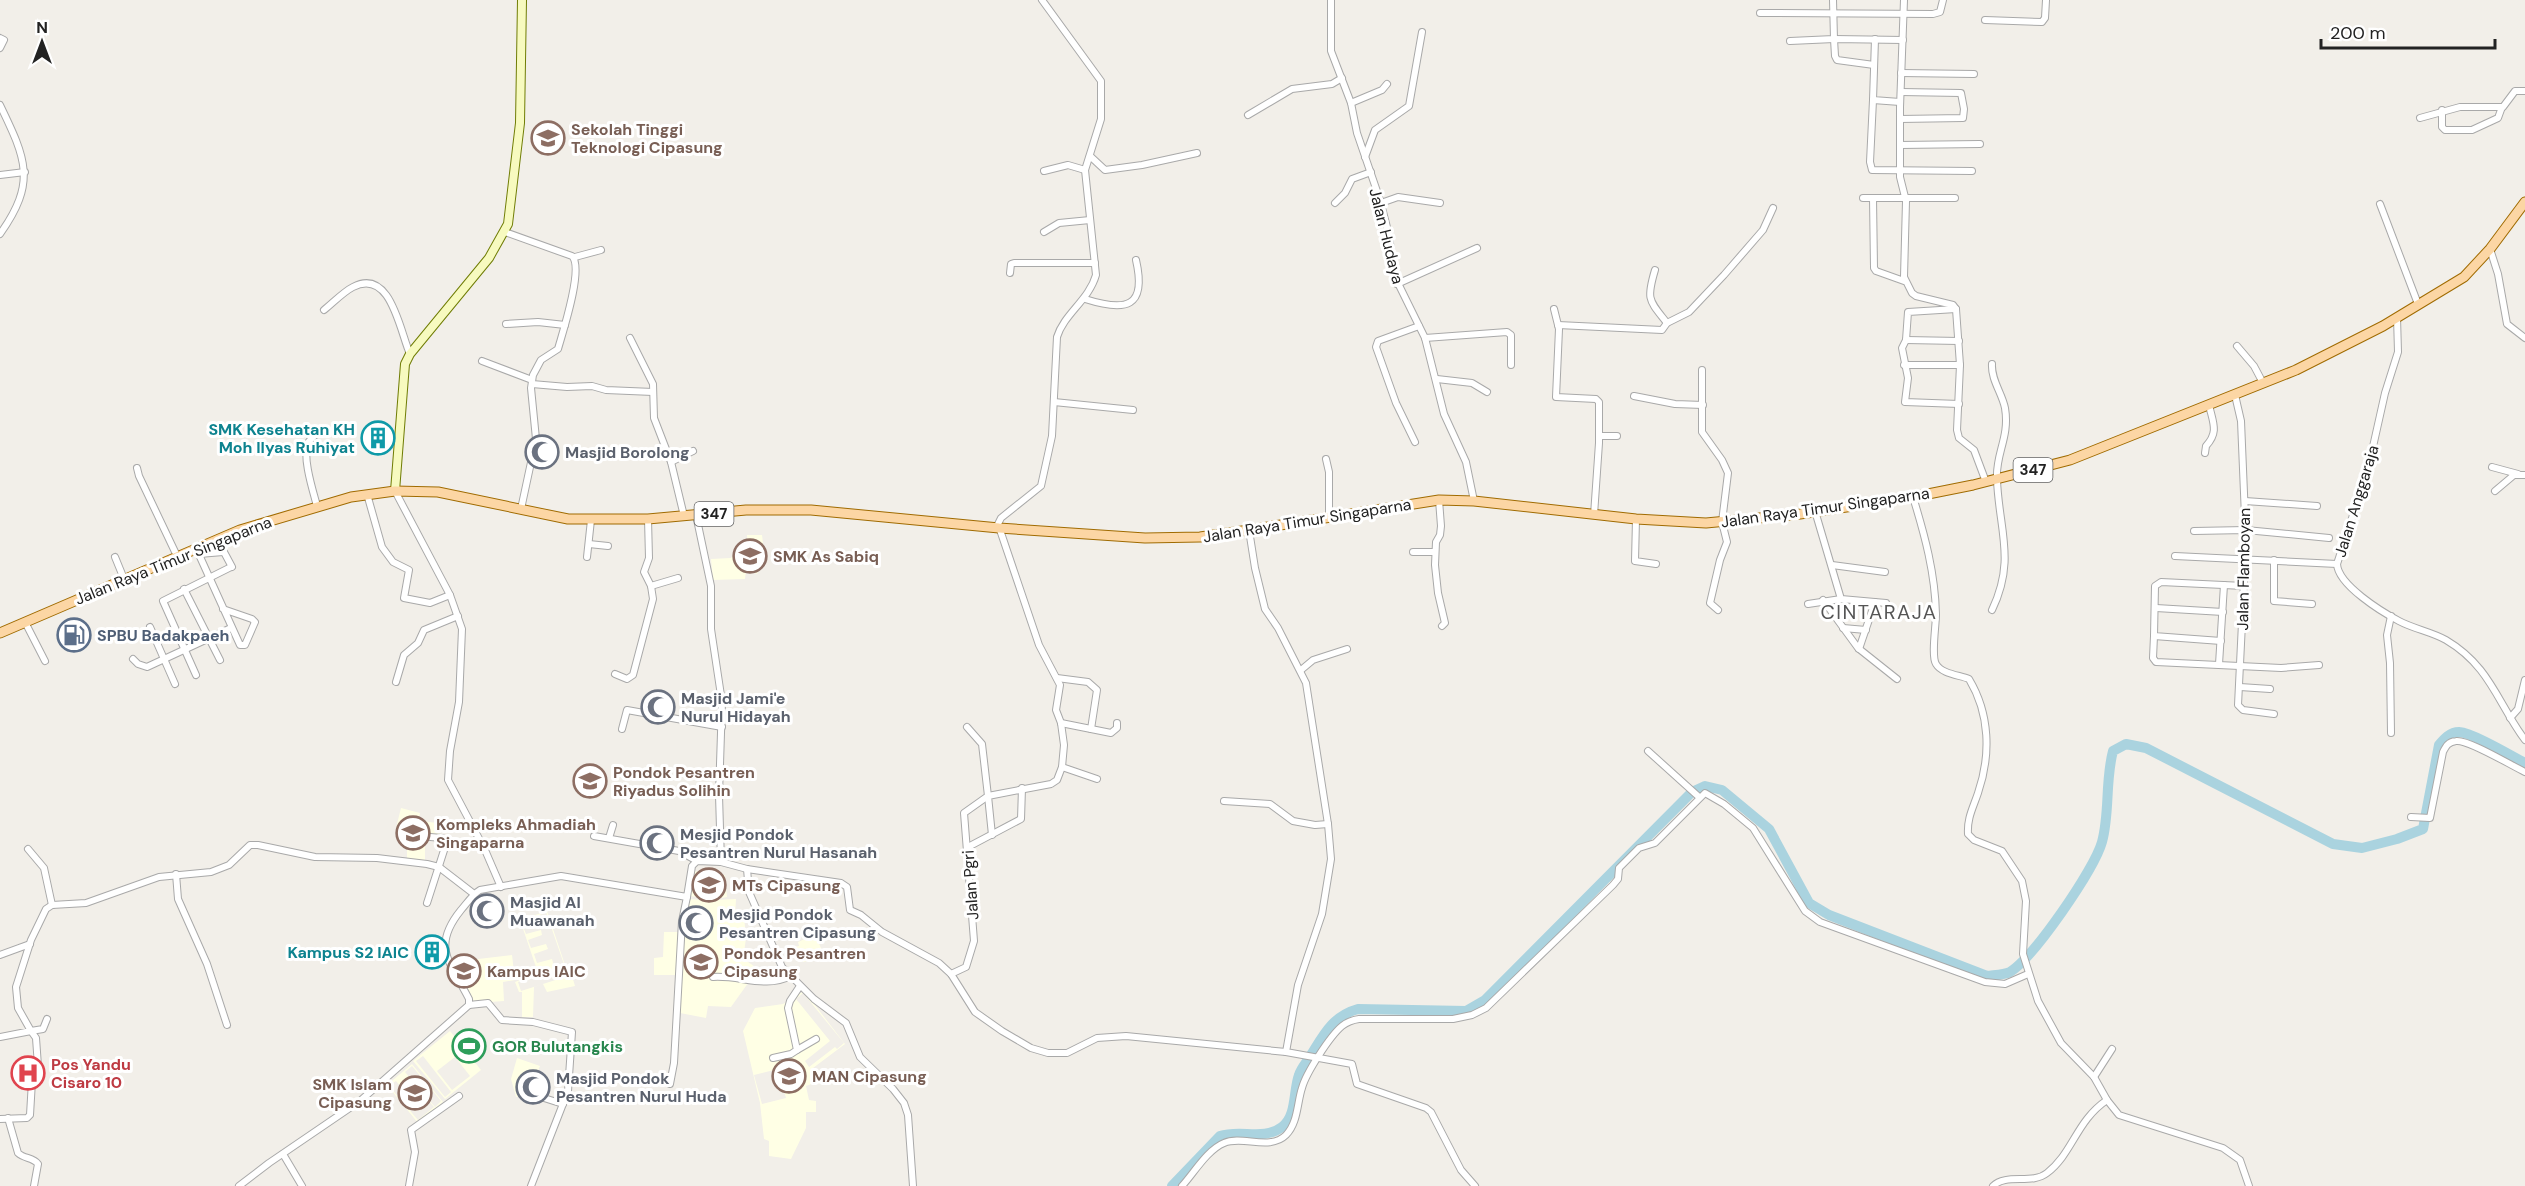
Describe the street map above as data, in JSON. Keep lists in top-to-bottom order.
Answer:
{
  "streets": {
    "main road": ["347", "Jalan Raya Timur Singaparna"],
    "street": [
      "Jalan Hudaya",
      "Jalan Anggaraja",
      "Jalan Flamboyan",
      "Jalan Pgri"
    ]
  },
  "crossings": [
    ["Jalan Hudaya", "Jalan Raya Timur Singaparna"],
    ["Jalan Anggaraja", "Jalan Raya Timur Singaparna"],
    ["Jalan Raya Timur Singaparna", "Jalan Flamboyan"]
  ],
  "districts": ["CINTARAJA"],
  "places": {
    "school or university": [
      "Sekolah Tinggi Teknologi Cipasung",
      "SMK As Sabiq",
      "Pondok Pesantren Riyadus Solihin",
      "Kompleks Ahmadiah Singaparna",
      "MTs Cipasung",
      "Pondok Pesantren Cipasung",
      "Kampus IAIC",
      "MAN Cipasung",
      "SMK Islam Cipasung"
    ],
    "building": ["SMK Kesehatan KH Moh Ilyas Ruhiyat", "Kampus S2 IAIC"],
    "mosque": [
      "Masjid Borolong",
      "Masjid Jami'e Nurul Hidayah",
      "Mesjid Pondok Pesantren Nurul Hasanah",
      "Masjid Al Muawanah",
      "Mesjid Pondok Pesantren Cipasung",
      "Masjid Pondok Pesantren Nurul Huda"
    ],
    "fuel station": ["SPBU Badakpaeh"],
    "sports": ["GOR Bulutangkis"],
    "hospital": ["Pos Yandu Cisaro 10"]
  },
  "scale_bar": "200 m",
  "north": "top"
}
